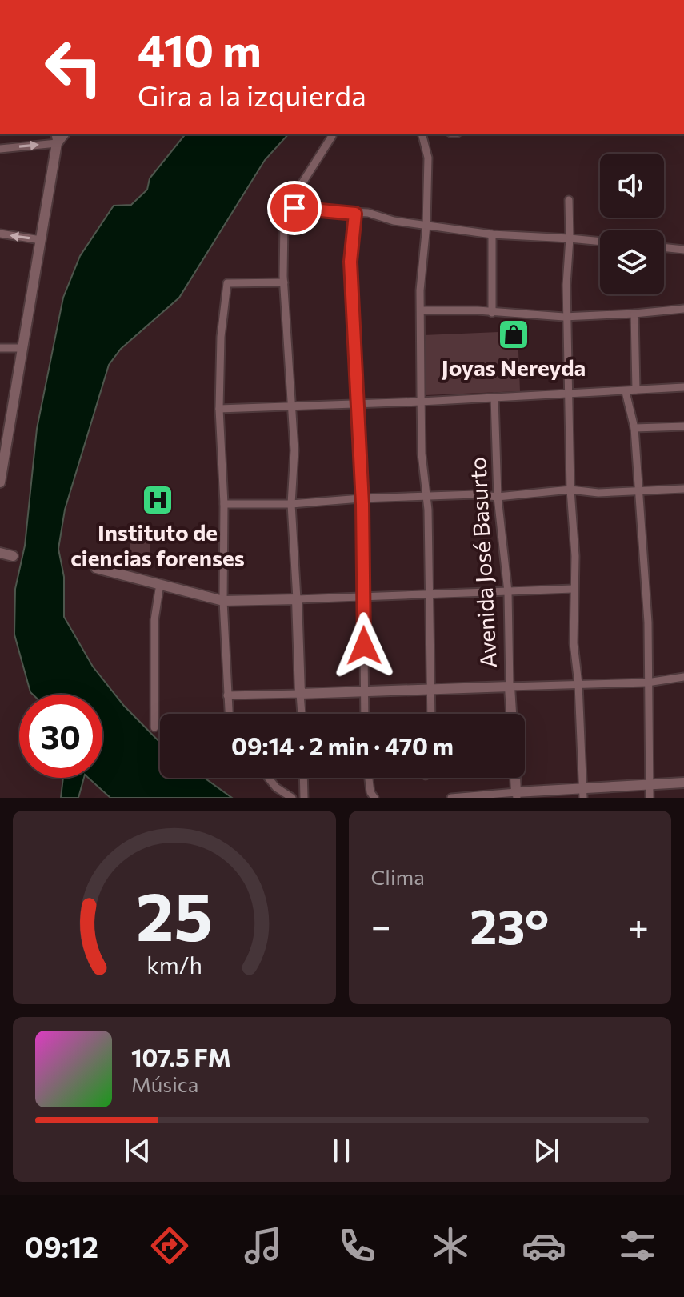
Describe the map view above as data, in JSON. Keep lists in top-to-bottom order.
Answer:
{
  "streets": {
    "street": ["Avenida José Basurto"]
  },
  "places": {
    "shop": ["Joyas Nereyda"],
    "hospital": ["Instituto de ciencias forenses"]
  },
  "page": {
    "turn": ["410 m", "Gira a la izquierda"],
    "limit": "30",
    "trip": "09:14 · 2 min · 470 m",
    "tile": "Clima",
    "heat": ["−", "23°", "+"],
    "song": ["107.5 FM", "Música"],
    "tabs": "09:12",
    "gauge": ["25", "km/h"]
  }
}
